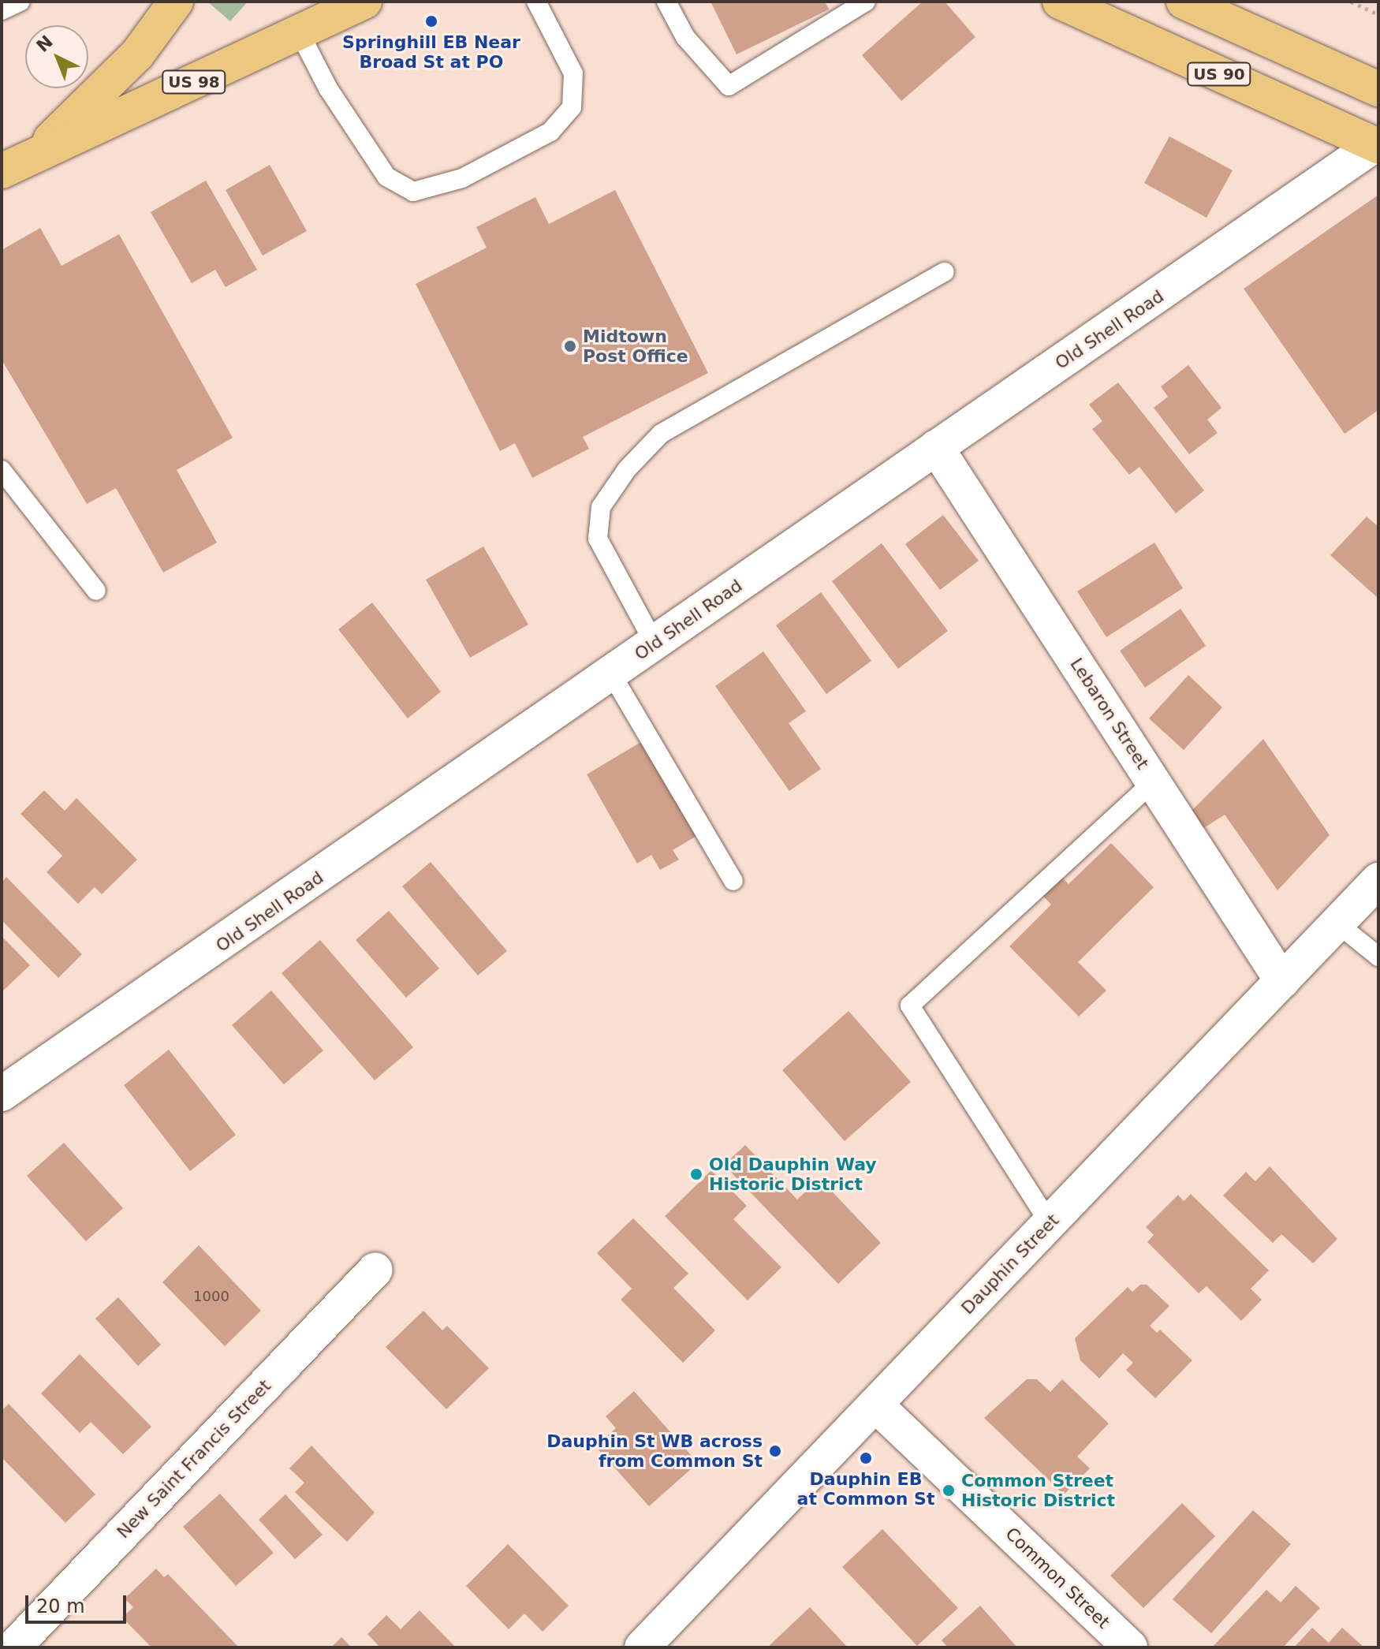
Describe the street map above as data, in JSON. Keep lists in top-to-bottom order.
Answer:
{
  "streets": {
    "main road": ["US 90", "US 98"],
    "street": [
      "Old Shell Road",
      "Lebaron Street",
      "Dauphin Street",
      "New Saint Francis Street",
      "Common Street"
    ]
  },
  "crossings": [
    ["US 90", "Old Shell Road"],
    ["Old Shell Road", "Lebaron Street"],
    ["Lebaron Street", "Dauphin Street"],
    ["Dauphin Street", "Common Street"]
  ],
  "places": [
    "Springhill EB Near Broad St at PO",
    "Midtown Post Office",
    "Old Dauphin Way Historic District",
    "Dauphin St WB across from Common St",
    "Dauphin EB at Common St",
    "Common Street Historic District"
  ],
  "house_numbers": ["1000"],
  "scale_bar": "20 m",
  "north": "top left"
}
